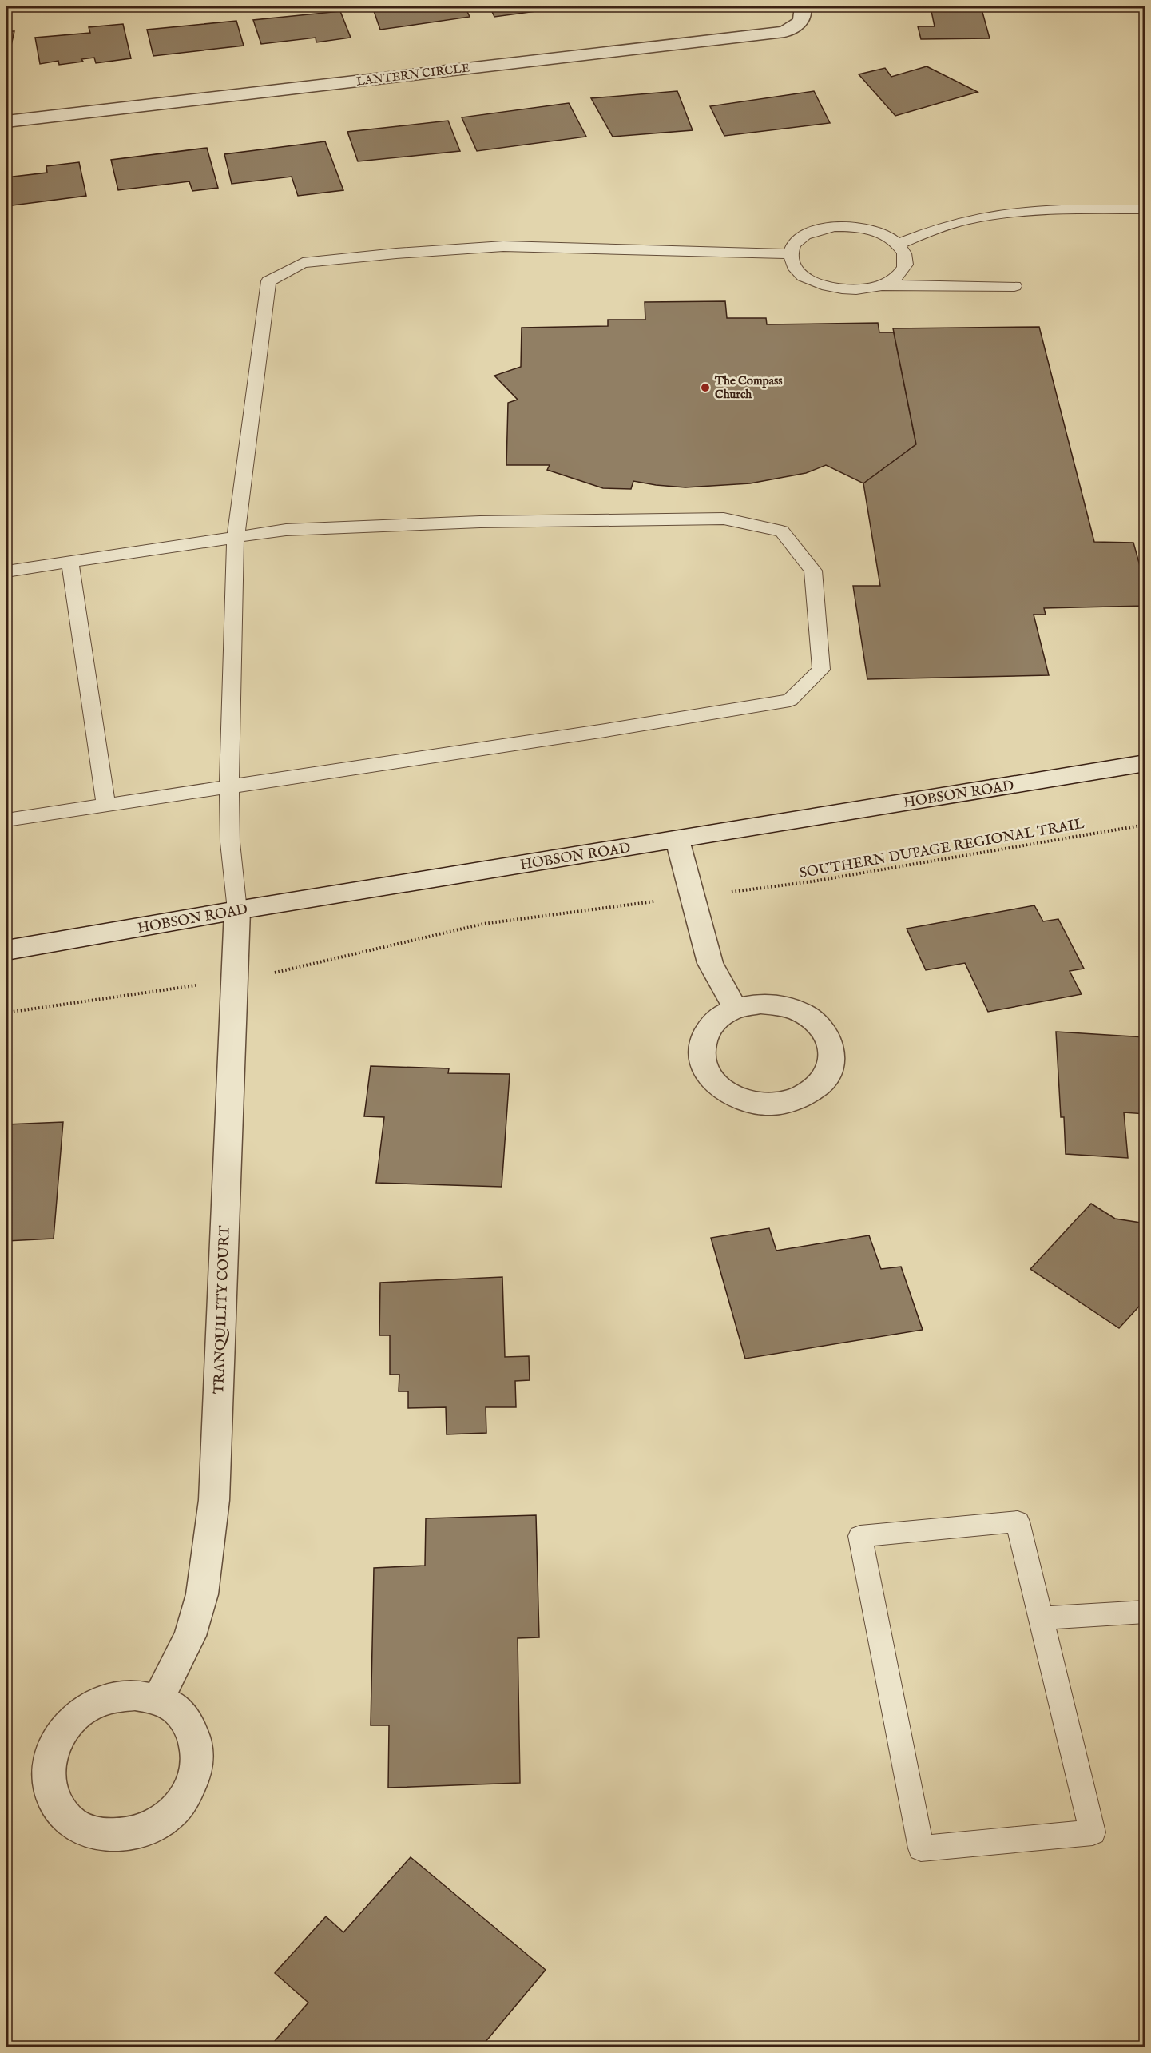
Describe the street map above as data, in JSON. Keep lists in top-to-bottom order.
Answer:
{
  "streets": {
    "street": ["LANTERN CIRCLE", "HOBSON ROAD", "TRANQUILITY COURT"],
    "path": ["SOUTHERN DUPAGE REGIONAL TRAIL"]
  },
  "crossings": [
    ["HOBSON ROAD", "TRANQUILITY COURT"]
  ],
  "places": ["The Compass Church"]
}
